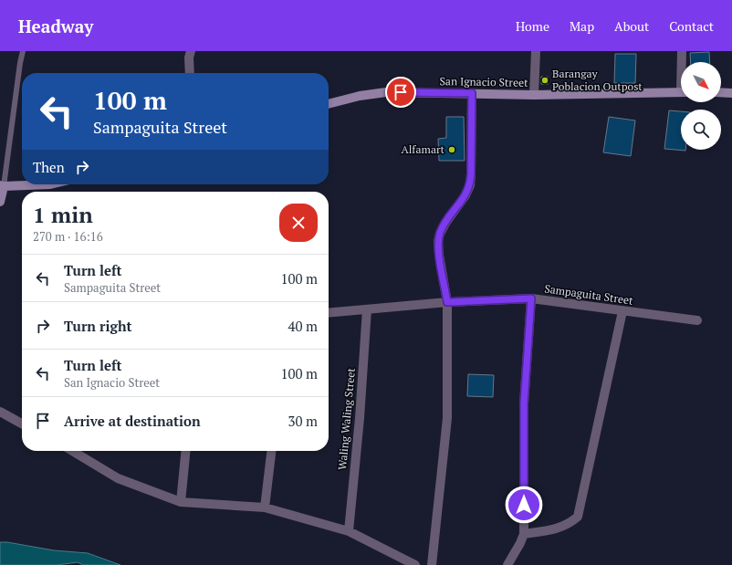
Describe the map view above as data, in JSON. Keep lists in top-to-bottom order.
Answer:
{
  "streets": {
    "main road": ["San Ignacio Street"],
    "street": ["Sampaguita Street", "Waling Waling Street"]
  },
  "crossings": [
    ["Sampaguita Street", "Waling Waling Street"]
  ],
  "places": ["Barangay Poblacion Outpost", "Alfamart"],
  "north": "bottom right",
  "page": {
    "header": "Headway",
    "nav": [
      "Home",
      "Map",
      "About",
      "Contact"
    ],
    "turn": ["100 m", "Sampaguita Street"],
    "then": "Then",
    "heading": ["1 min", "270 m · 16:16"],
    "list": [
      {
        "name": "Turn left",
        "note": "Sampaguita Street",
        "value": "100 m"
      },
      {
        "name": "Turn right",
        "value": "40 m"
      },
      {
        "name": "Turn left",
        "note": "San Ignacio Street",
        "value": "100 m"
      },
      {
        "name": "Arrive at destination",
        "value": "30 m"
      }
    ]
  }
}
